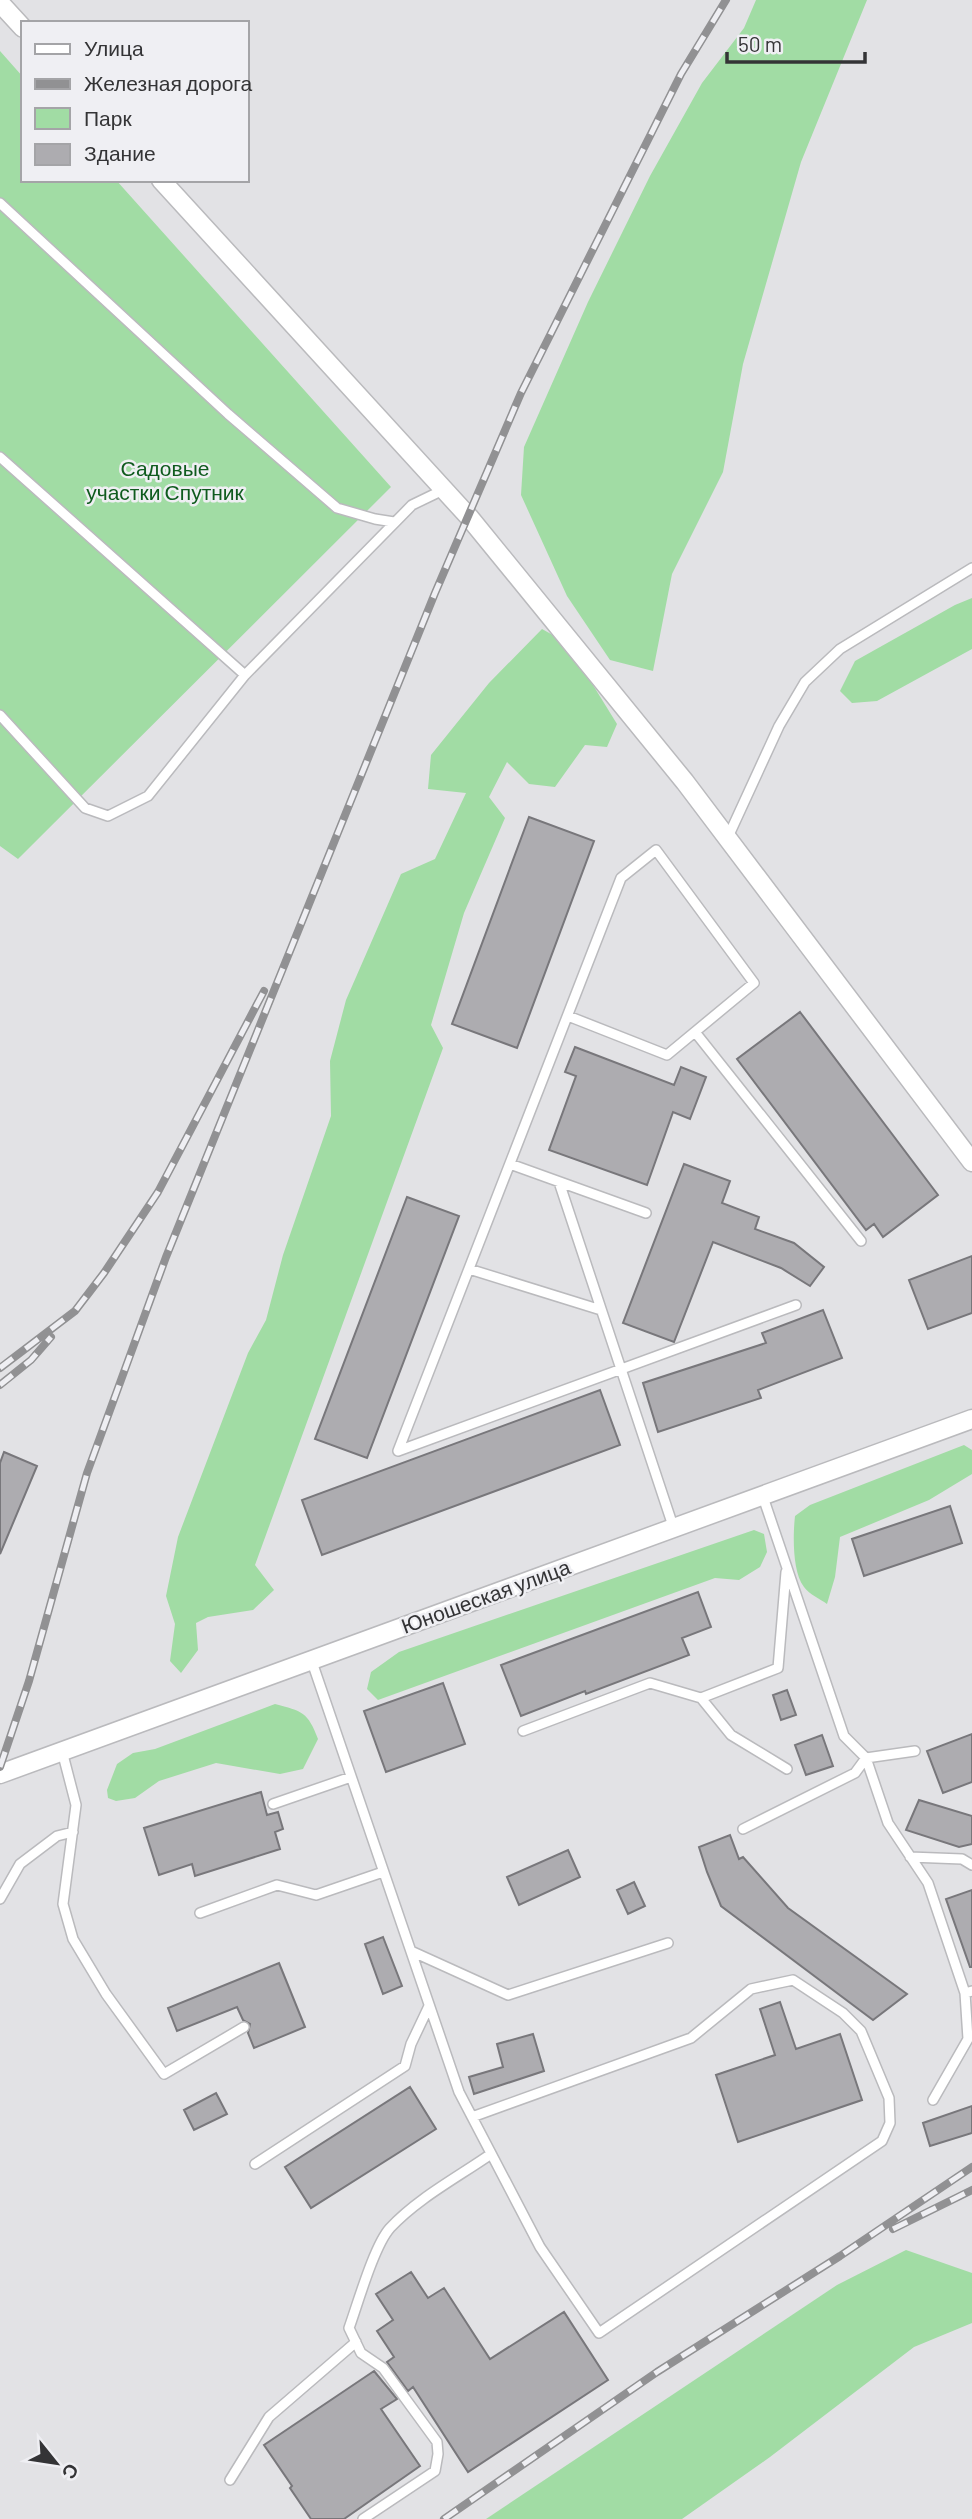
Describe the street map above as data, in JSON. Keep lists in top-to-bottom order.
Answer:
{
  "streets": {
    "street": ["Юношеская улица"]
  },
  "parks": ["Садовые участки Спутник"],
  "legend": [
    "Улица",
    "Железная дорога",
    "Парк",
    "Здание"
  ],
  "scale_bar": "50 m",
  "north": "bottom right"
}
